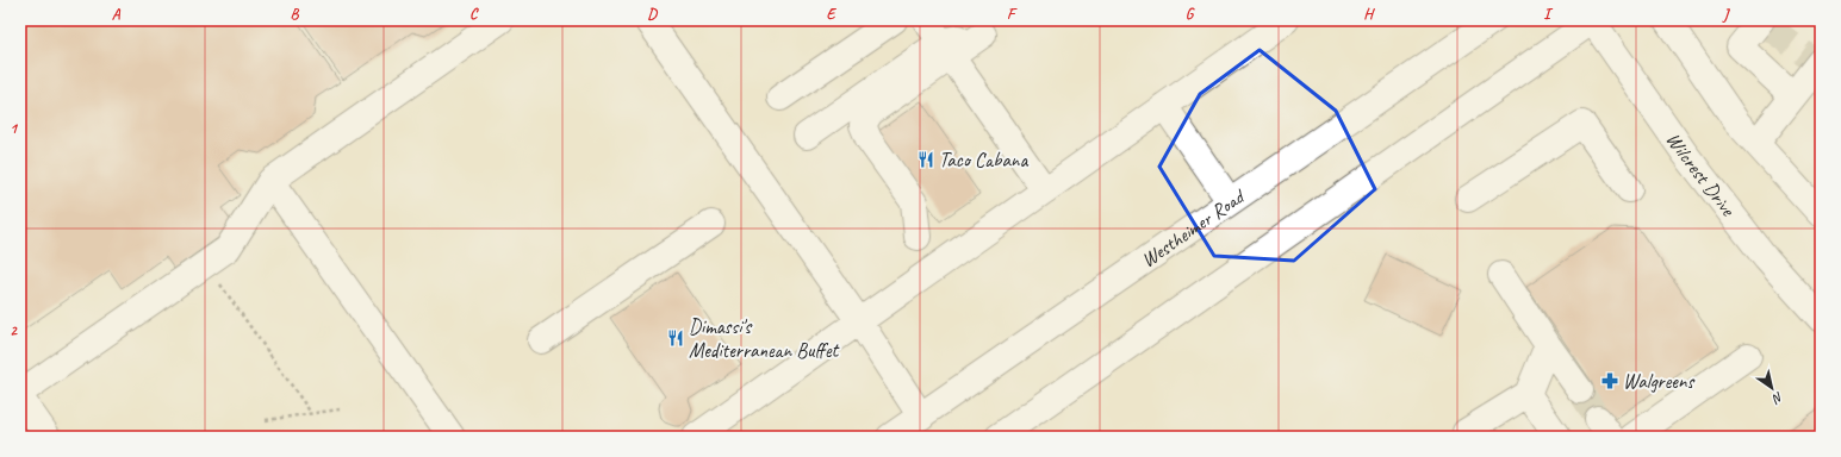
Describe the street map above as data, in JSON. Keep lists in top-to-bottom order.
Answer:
{
  "streets": {
    "main road": ["Wilcrest Drive", "Westheimer Road"]
  },
  "places": {
    "restaurant": ["Taco Cabana", "Dimassi's Mediterranean Buffet"],
    "pharmacy": ["Walgreens"]
  },
  "north": "bottom right",
  "grid": {
    "columns": [
      "A",
      "B",
      "C",
      "D",
      "E",
      "F",
      "G",
      "H",
      "I",
      "J"
    ],
    "rows": ["1", "2"]
  }
}
